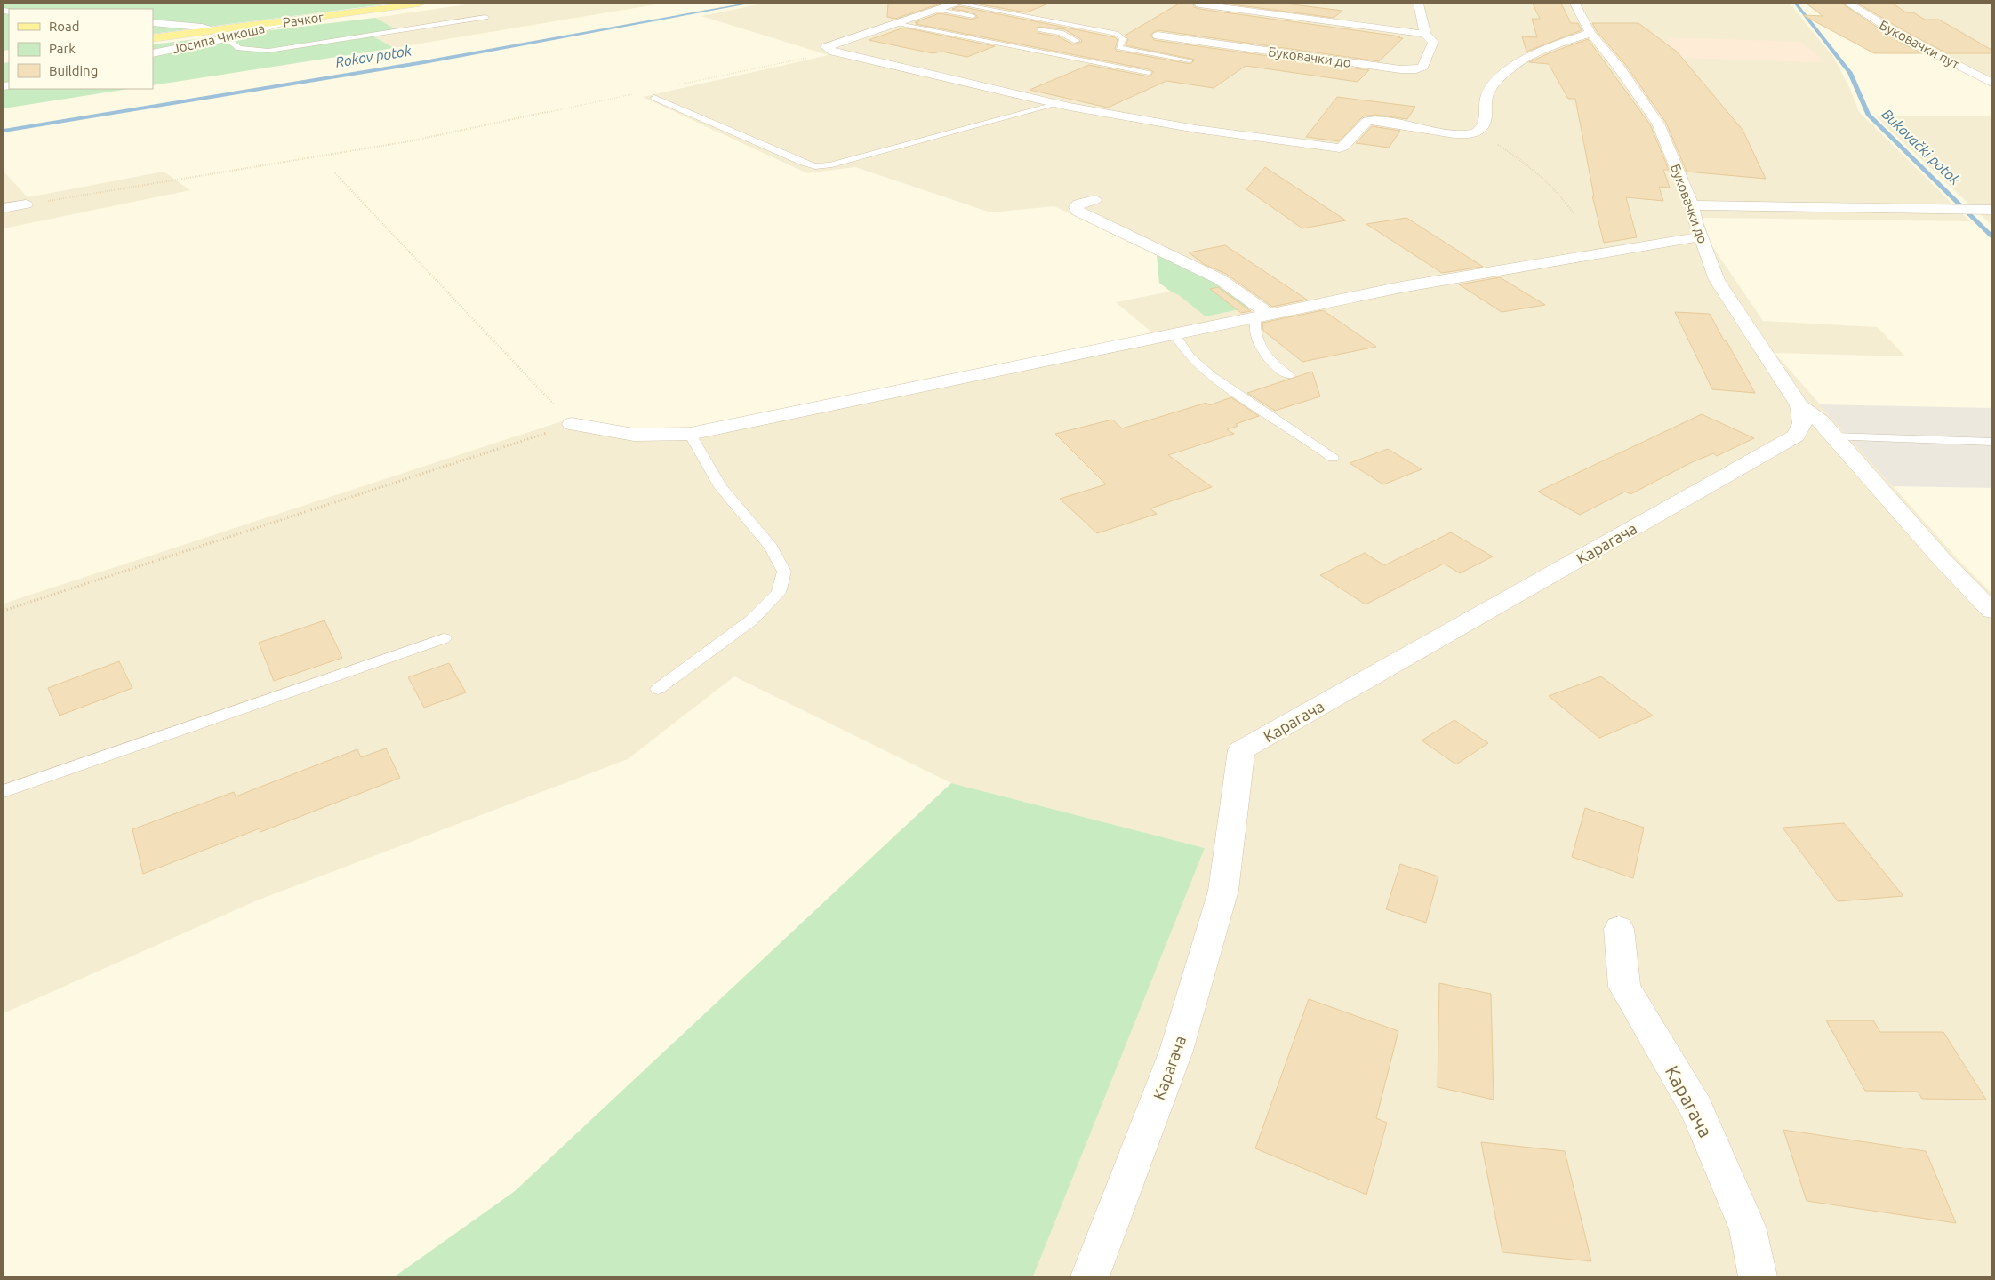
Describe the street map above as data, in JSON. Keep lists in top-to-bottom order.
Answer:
{
  "streets": {
    "main road": ["Рачког"],
    "street": [
      "Јосипа Чикоша",
      "Буковачки пут",
      "Буковачки до",
      "Карагача"
    ]
  },
  "crossings": [
    ["Рачког", "Јосипа Чикоша"],
    ["Буковачки до", "Карагача"]
  ],
  "water": ["Rokov potok", "Bukovački potok"],
  "legend": ["Road", "Park", "Building"]
}
